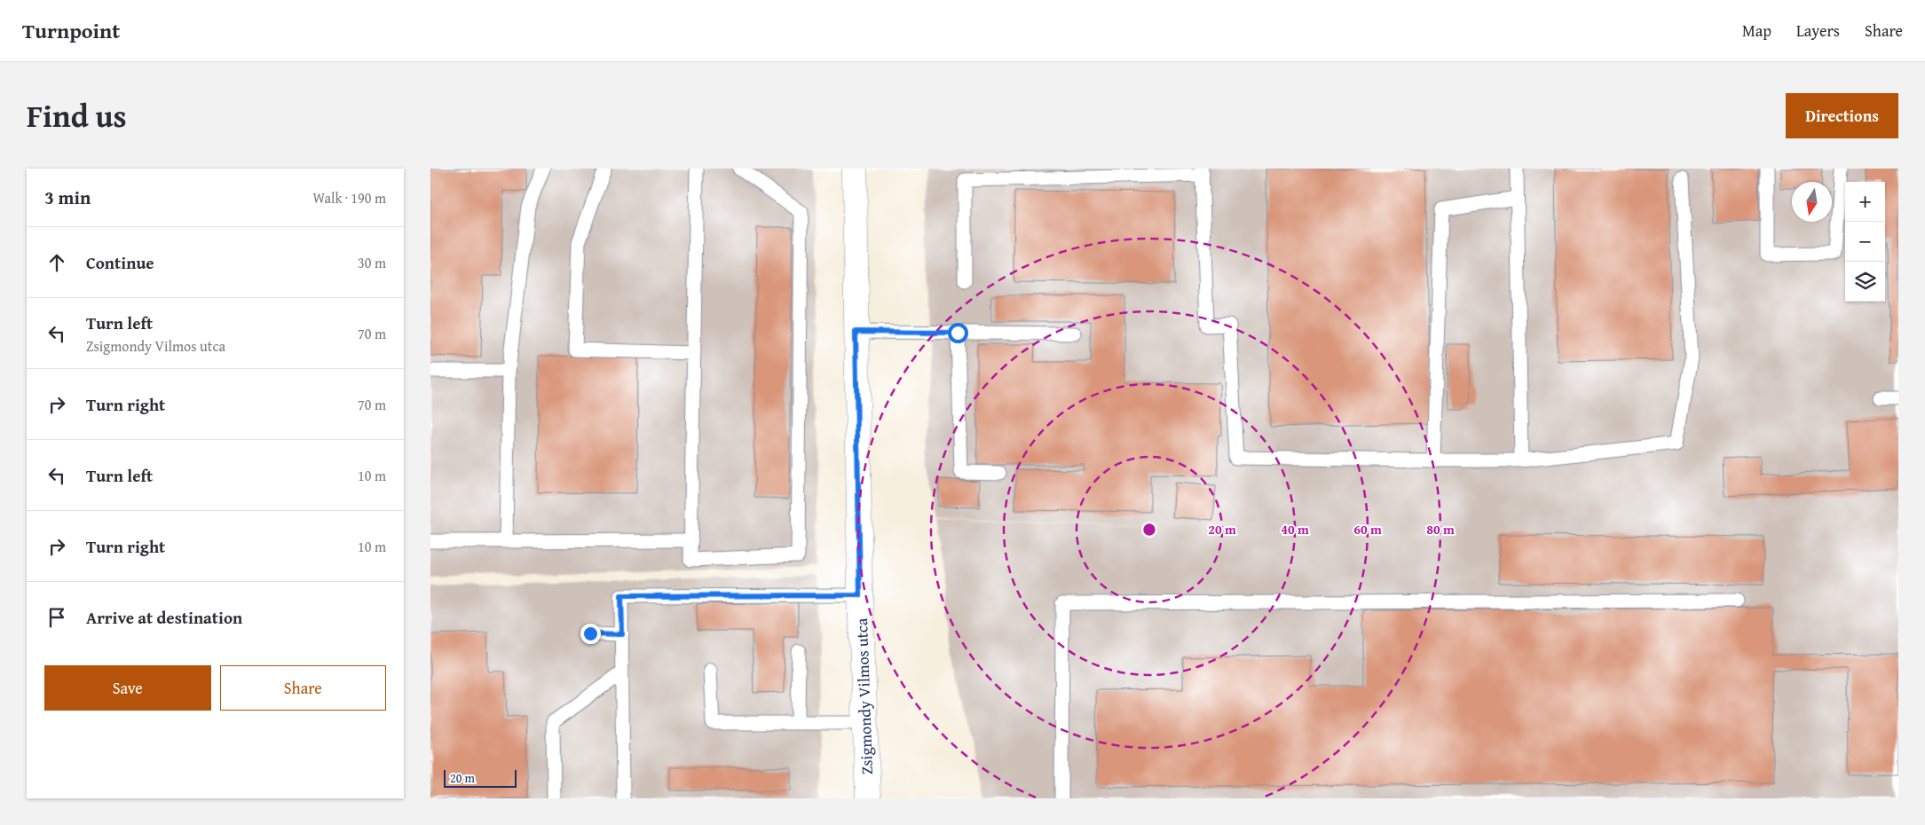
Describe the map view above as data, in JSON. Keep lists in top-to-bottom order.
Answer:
{
  "streets": {
    "street": ["Zsigmondy Vilmos utca"]
  },
  "scale_bar": "20 m",
  "north": "bottom",
  "page": {
    "header": "Turnpoint",
    "nav": ["Map", "Layers", "Share"],
    "title": "Find us",
    "buttons": [
      "Directions",
      ["Save", "Share"]
    ],
    "heading": ["3 min", "Walk · 190 m"],
    "map_buttons": ["+", "−"],
    "list": [
      ["Continue", "30 m"],
      ["Turn left", "Zsigmondy Vilmos utca", "70 m"],
      ["Turn right", "70 m"],
      ["Turn left", "10 m"],
      ["Turn right", "10 m"],
      "Arrive at destination"
    ],
    "scale": "20 m"
  },
  "rings": [
    "20 m",
    "40 m",
    "60 m",
    "80 m"
  ]
}
